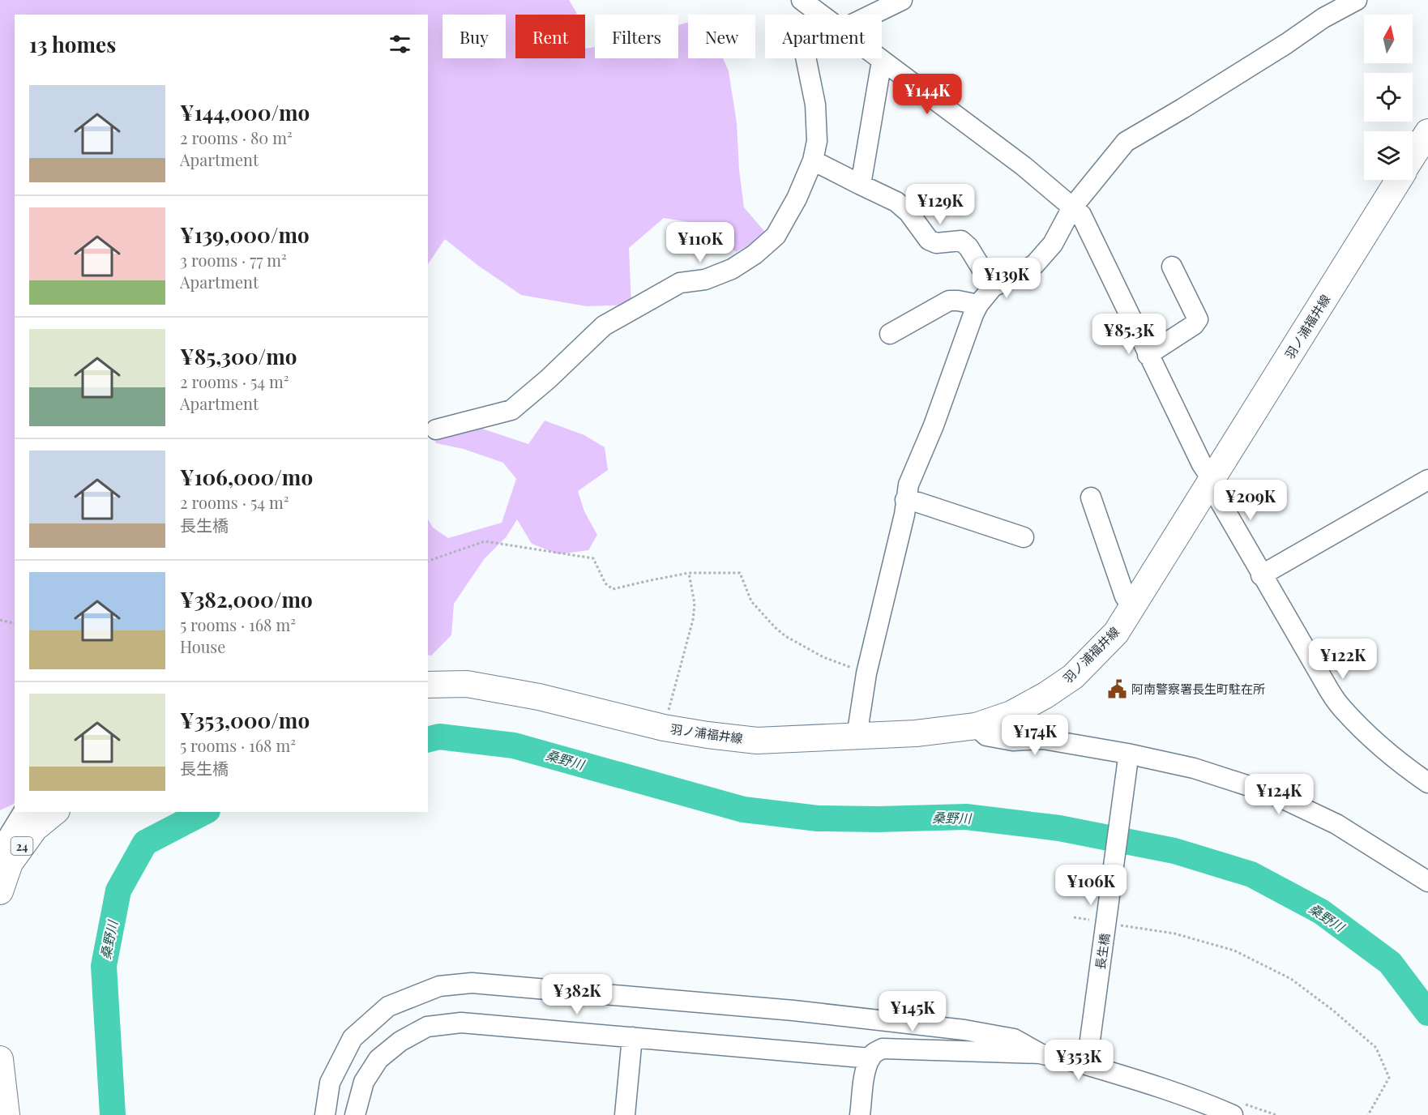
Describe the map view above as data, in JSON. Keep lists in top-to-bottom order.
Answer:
{
  "streets": {
    "main road": ["羽ノ浦福井線", "24"],
    "street": ["長生橋"]
  },
  "water": ["桑野川"],
  "places": {
    "public building": ["阿南警察署長生町駐在所"]
  },
  "north": "top",
  "page": {
    "chip": [
      "Buy",
      "Rent",
      "Filters",
      "New",
      "Apartment"
    ],
    "heading": "13 homes",
    "list": [
      {
        "name": "¥144,000/mo",
        "note": "2 rooms · 80 m² · Apartment"
      },
      {
        "name": "¥139,000/mo",
        "note": "3 rooms · 77 m² · Apartment"
      },
      {
        "name": "¥85,300/mo",
        "note": "2 rooms · 54 m² · Apartment"
      },
      {
        "name": "¥106,000/mo",
        "note": "2 rooms · 54 m² · 長生橋"
      },
      {
        "name": "¥382,000/mo",
        "note": "5 rooms · 168 m² · House"
      },
      {
        "name": "¥353,000/mo",
        "note": "5 rooms · 168 m² · 長生橋"
      }
    ],
    "price": [
      "¥144K",
      "¥129K",
      "¥110K",
      "¥139K",
      "¥85.3K",
      "¥209K",
      "¥122K",
      "¥174K",
      "¥124K",
      "¥106K",
      "¥382K",
      "¥145K",
      "¥353K"
    ]
  }
}
